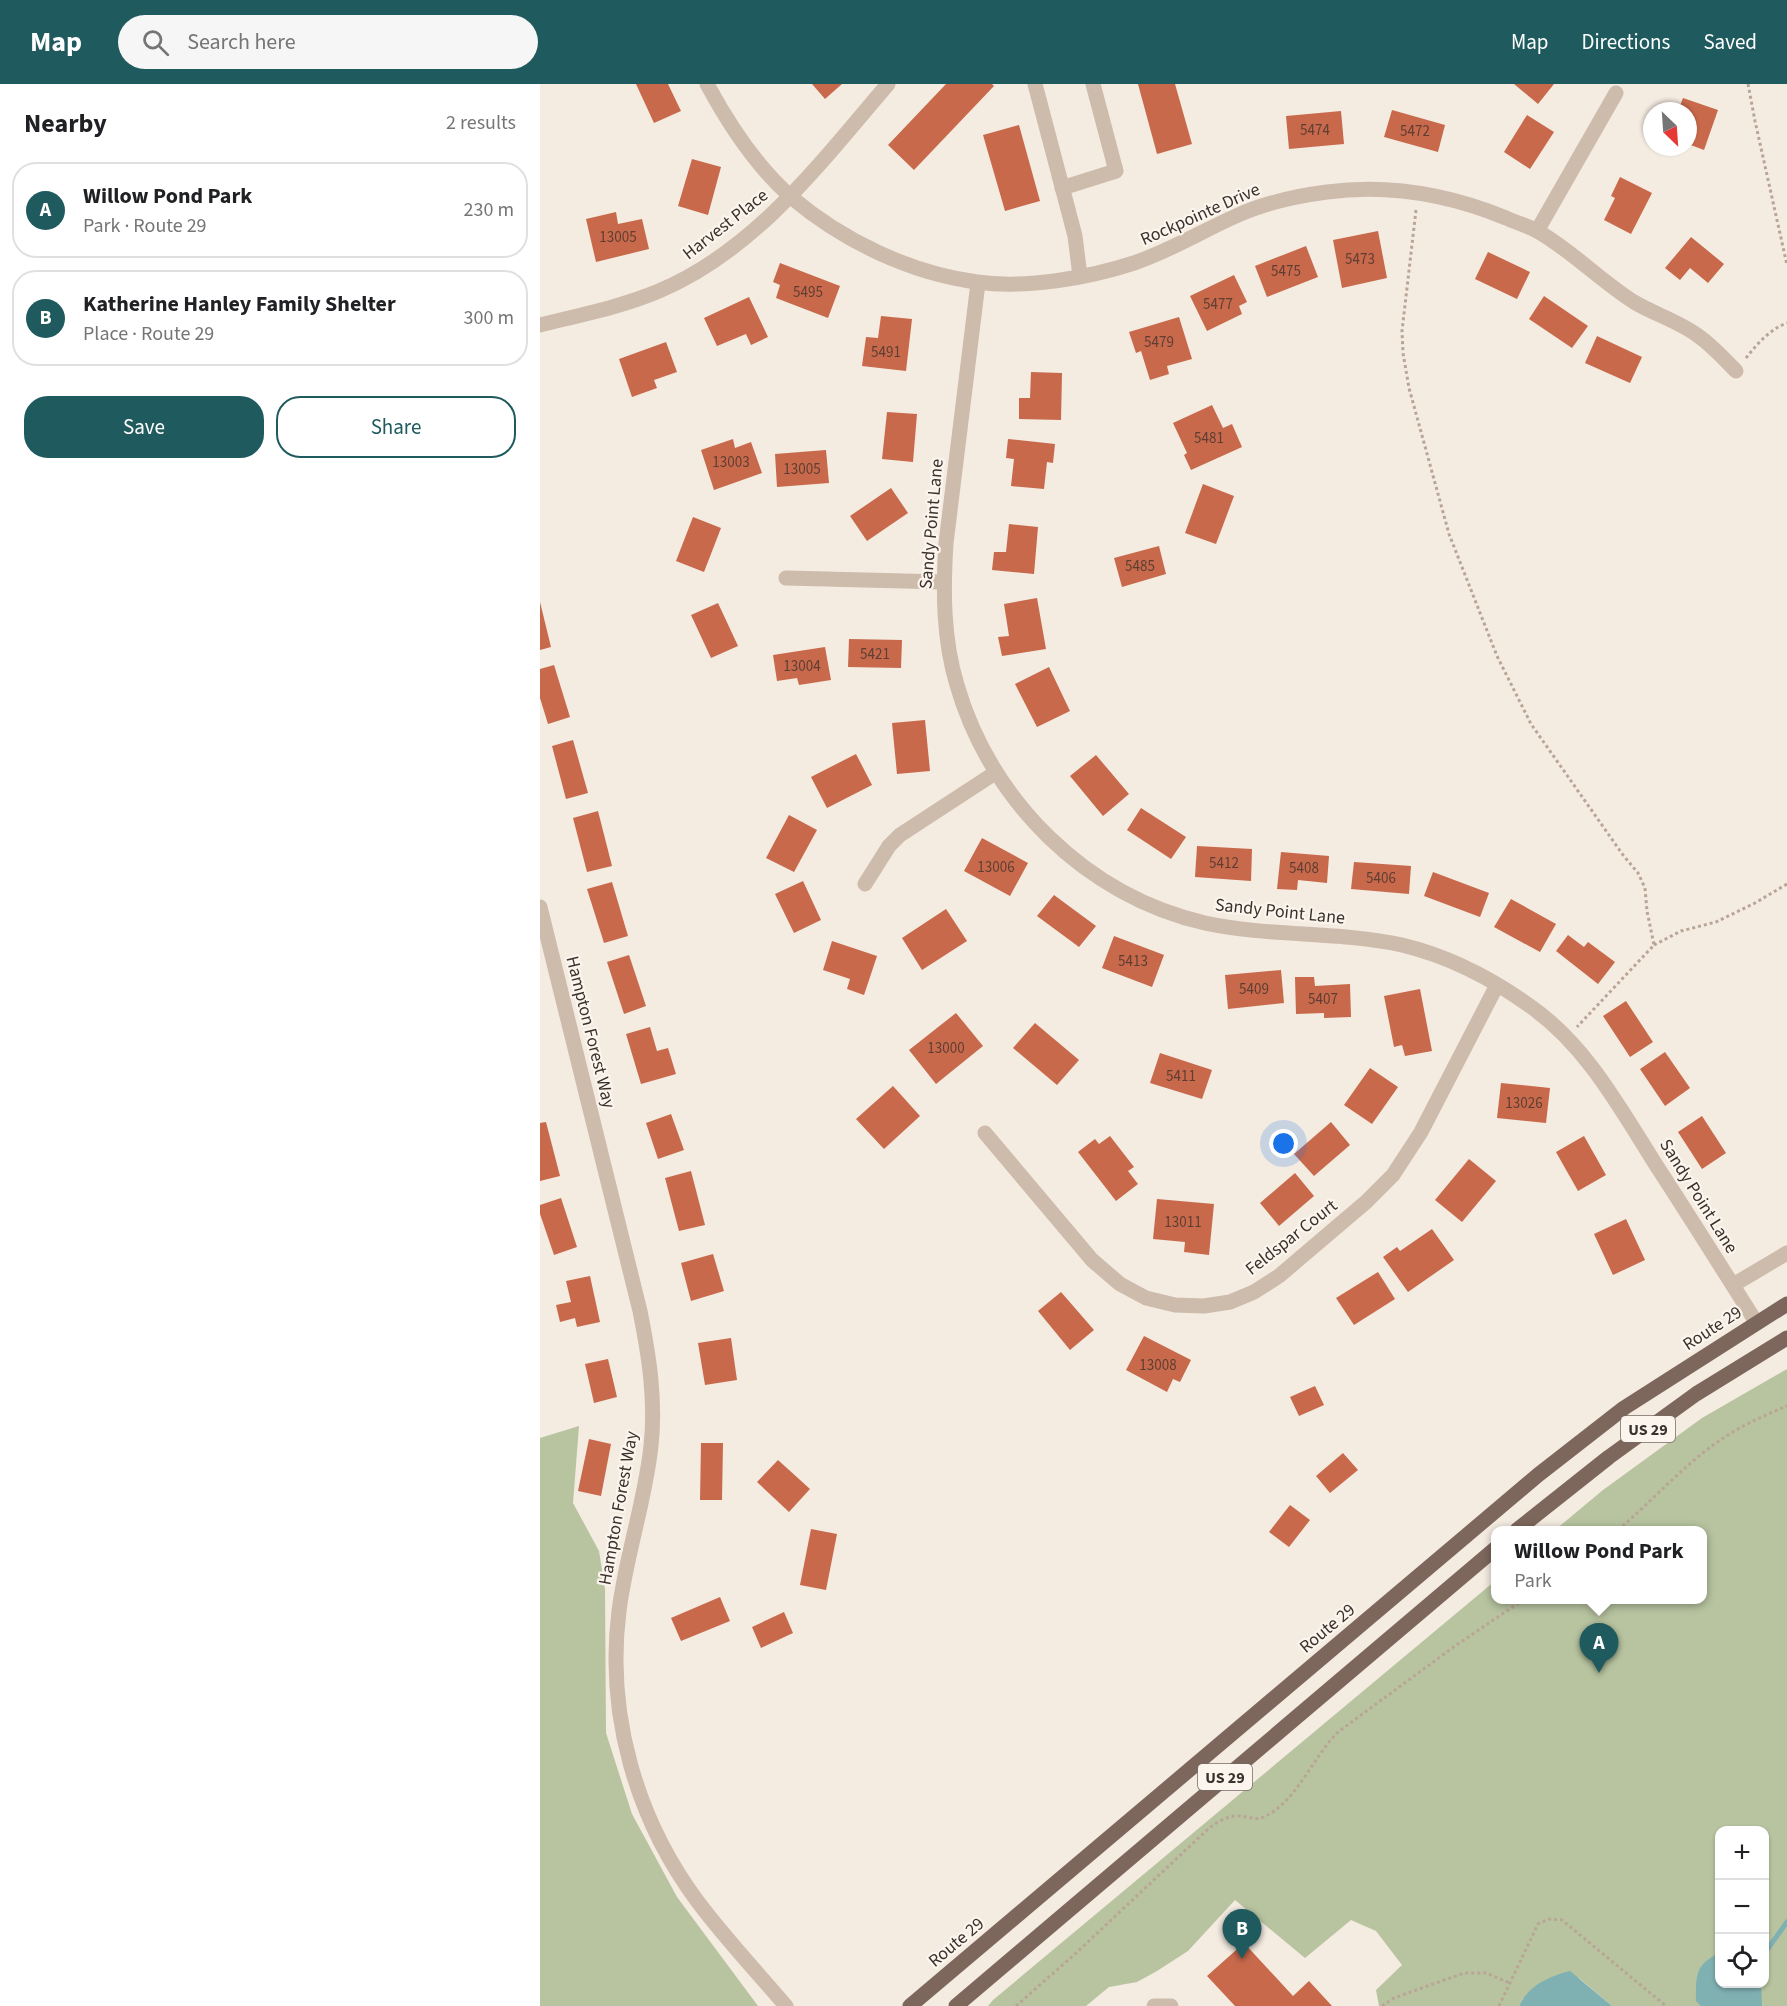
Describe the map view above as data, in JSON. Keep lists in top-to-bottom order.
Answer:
{
  "streets": {
    "main road": ["Route 29", "US 29"],
    "street": [
      "Rockpointe Drive",
      "Harvest Place",
      "Sandy Point Lane",
      "Hampton Forest Way",
      "Feldspar Court"
    ]
  },
  "crossings": [
    ["Rockpointe Drive", "Harvest Place"],
    ["Rockpointe Drive", "Sandy Point Lane"],
    ["Sandy Point Lane", "Feldspar Court"],
    ["Sandy Point Lane", "Route 29"]
  ],
  "house_numbers": [
    "5474",
    "5472",
    "13005",
    "5473",
    "5475",
    "5495",
    "5477",
    "5479",
    "5491",
    "5481",
    "13003",
    "13005",
    "5485",
    "5421",
    "13004",
    "5412",
    "13006",
    "5408",
    "5406",
    "5413",
    "5409",
    "5407",
    "13000",
    "5411",
    "13026",
    "13011",
    "13008"
  ],
  "north": "bottom right",
  "page": {
    "header": "Map",
    "search": "Search here",
    "nav": ["Map", "Directions", "Saved"],
    "heading": ["Nearby", "2 results"],
    "list": [
      {
        "mark": "A",
        "name": "Willow Pond Park",
        "note": "Park · Route 29",
        "value": "230 m"
      },
      {
        "mark": "B",
        "name": "Katherine Hanley Family Shelter",
        "note": "Place · Route 29",
        "value": "300 m"
      }
    ],
    "buttons": ["Save", "Share"],
    "popup": ["Willow Pond Park", "Park"],
    "pins": ["A", "B"],
    "map_buttons": ["+", "−"]
  }
}
